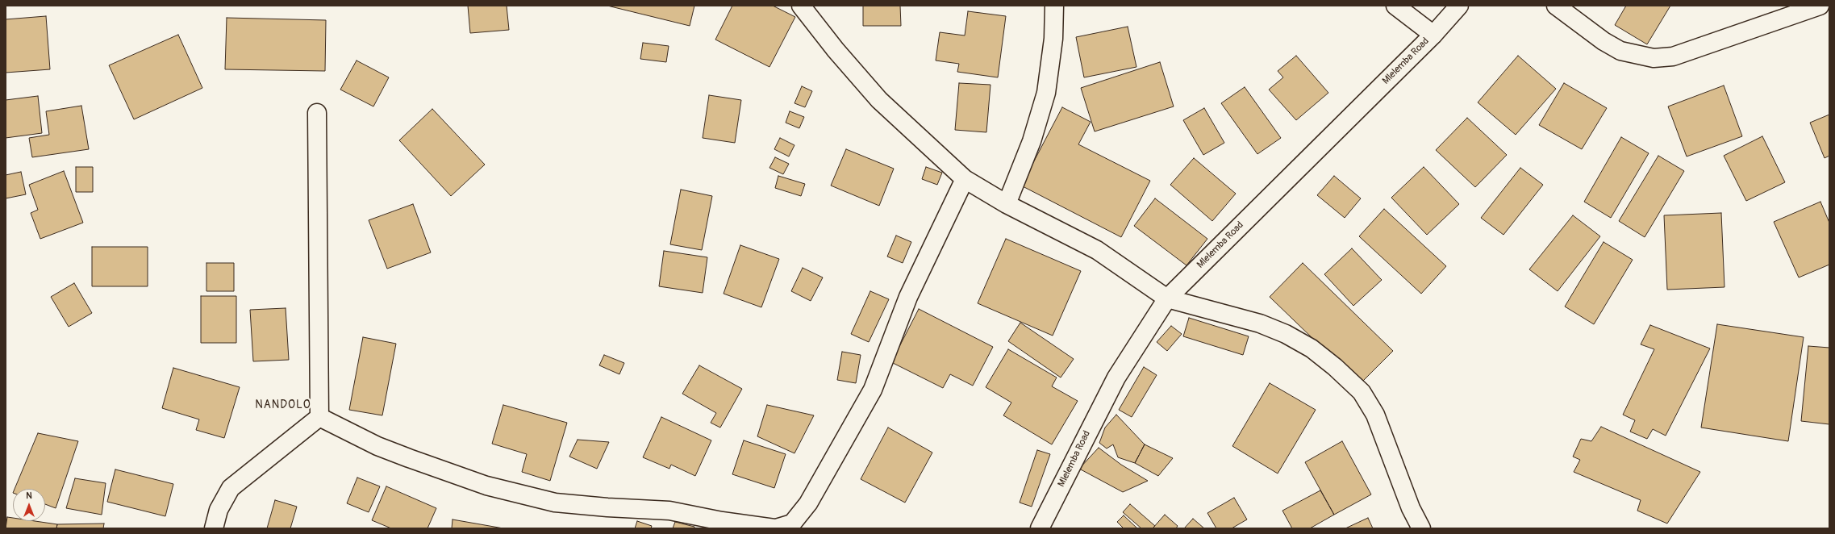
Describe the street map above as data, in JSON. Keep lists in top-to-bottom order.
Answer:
{
  "streets": {
    "street": ["Mlelemba Road"]
  },
  "districts": ["NANDOLO"],
  "north": "top"
}
